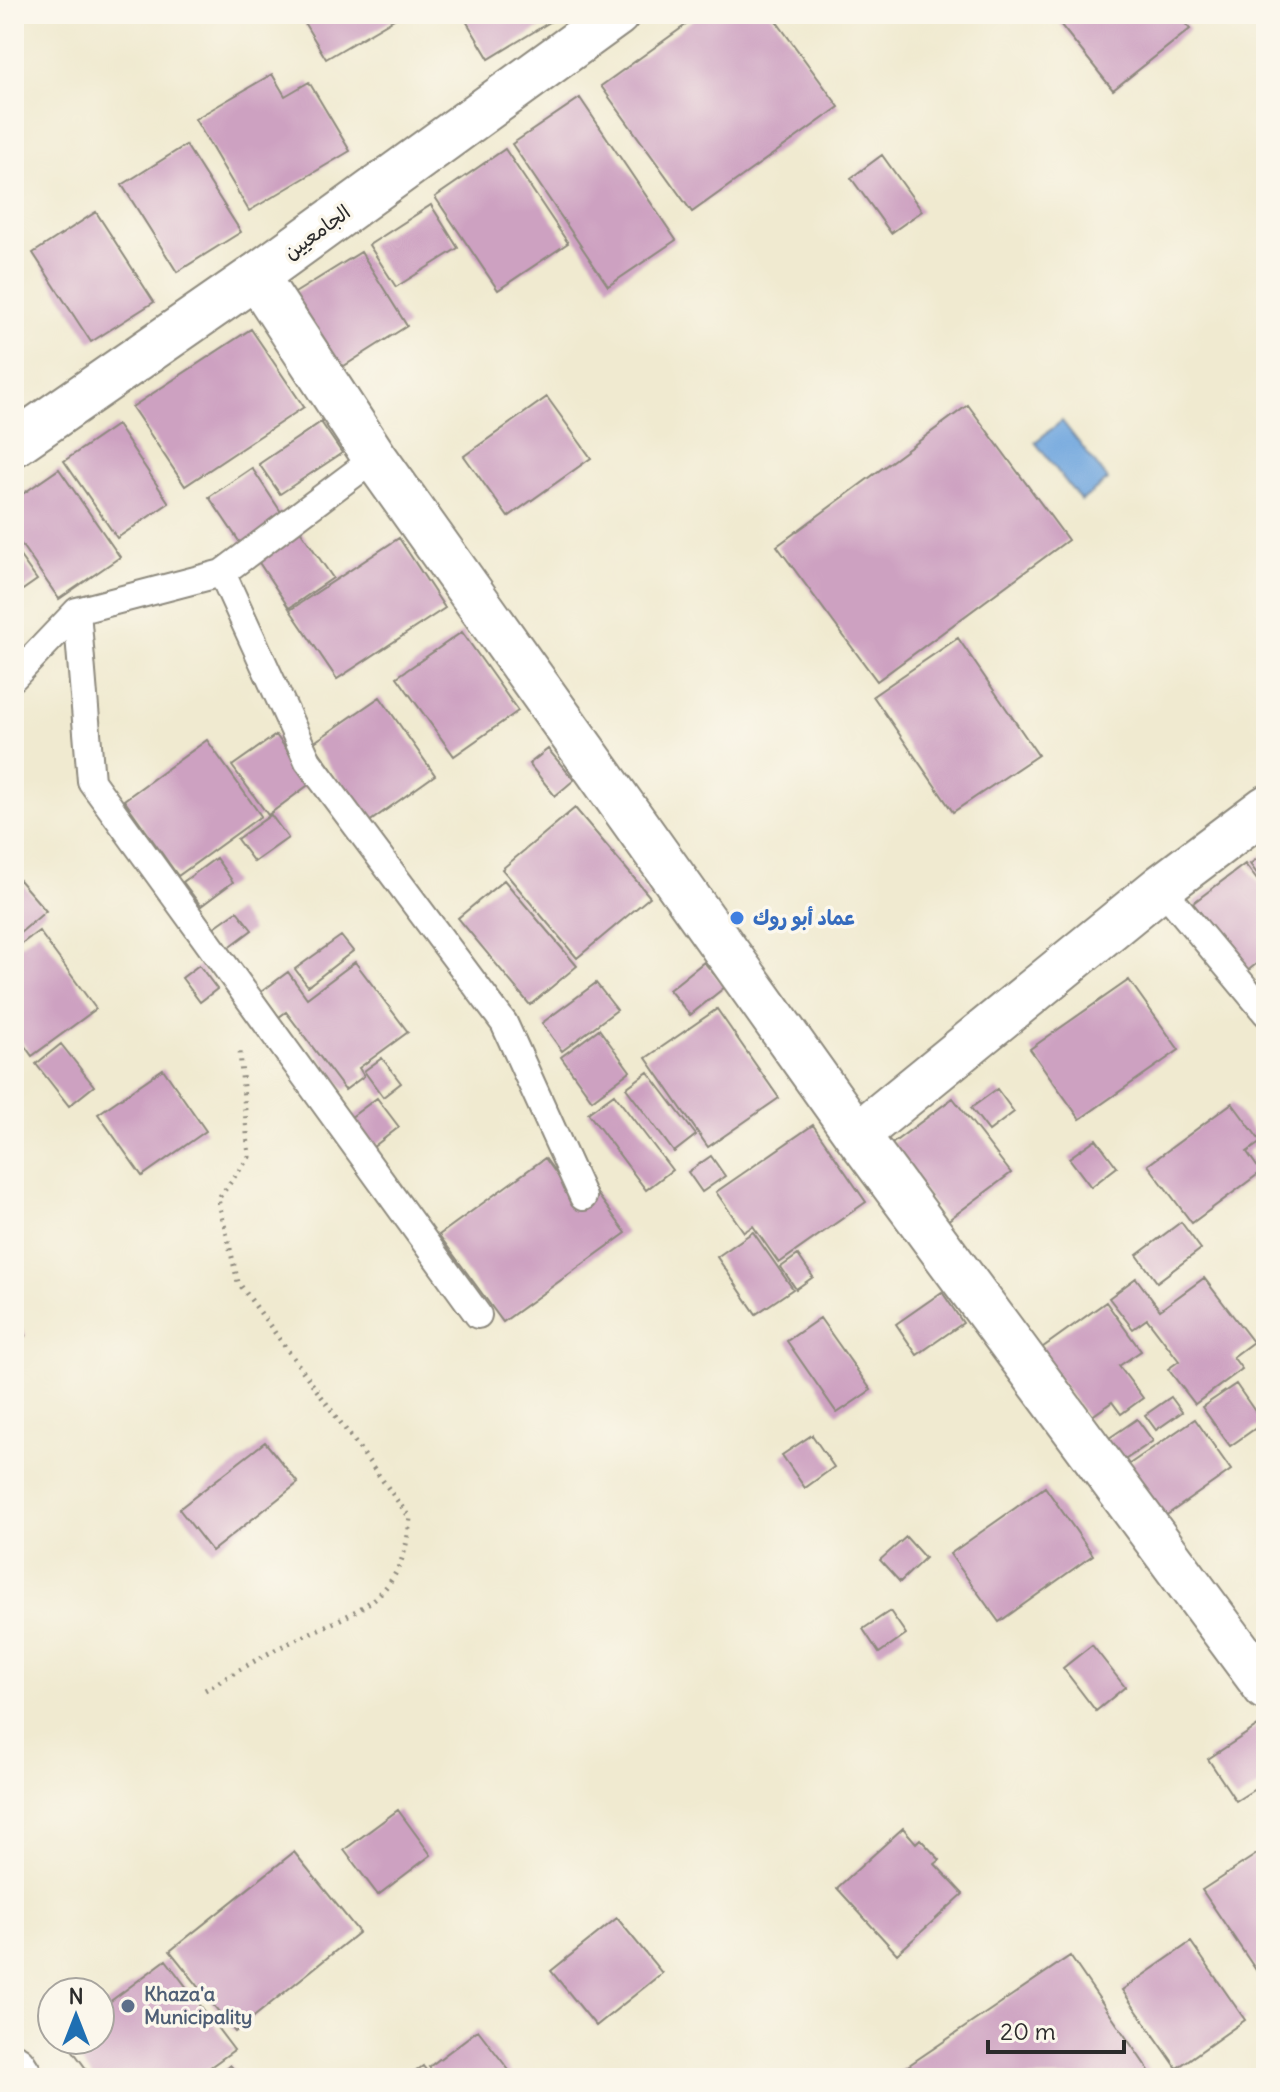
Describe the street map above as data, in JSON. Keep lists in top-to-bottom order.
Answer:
{
  "streets": {
    "street": ["الجامعيين"]
  },
  "places": ["عماد أبو روك", "Khaza'a Municipality"],
  "scale_bar": "20 m",
  "north": "top"
}
